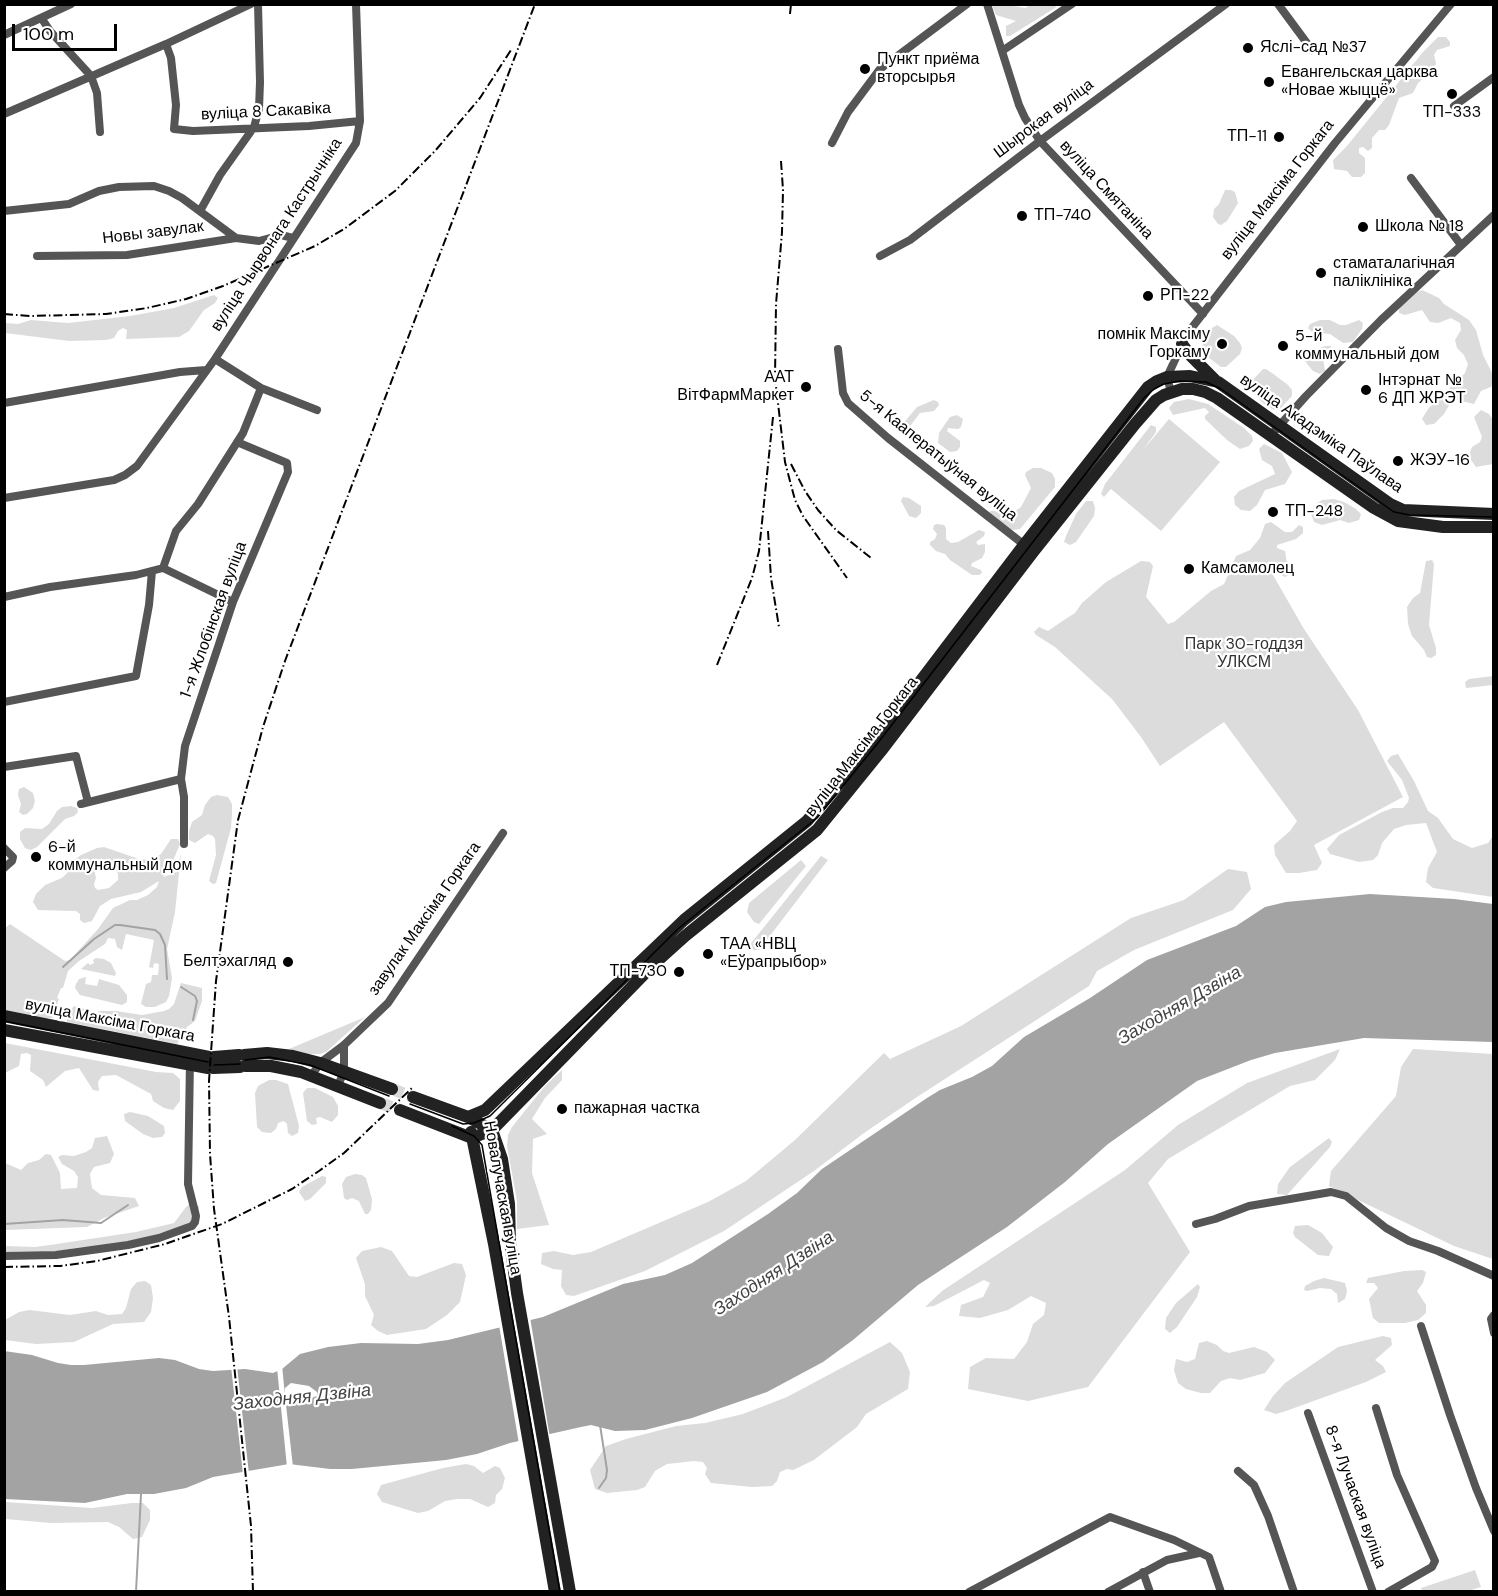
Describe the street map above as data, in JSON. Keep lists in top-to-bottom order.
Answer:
{
  "streets": {
    "main road": ["вуліца Максіма Горкага", "вуліца Акадэміка Паўлава", "Новалучаская вуліца"],
    "street": [
      "вуліца 8 Сакавіка",
      "Шырокая вуліца",
      "вуліца Смятаніна",
      "Новы завулак",
      "вуліца Чырвонага Кастрычніка",
      "5-я Кааператыўная вуліца",
      "1-я Жлобінская вуліца",
      "завулак Максіма Горкага",
      "8-я Лучаская вуліца"
    ]
  },
  "crossings": [
    ["вуліца 8 Сакавіка", "вуліца Чырвонага Кастрычніка"],
    ["Шырокая вуліца", "вуліца Смятаніна"],
    ["вуліца Смятаніна", "вуліца Максіма Горкага"],
    ["вуліца Максіма Горкага", "вуліца Акадэміка Паўлава"],
    ["вуліца Максіма Горкага", "5-я Кааператыўная вуліца"],
    ["вуліца Максіма Горкага", "завулак Максіма Горкага"],
    ["вуліца Максіма Горкага", "Новалучаская вуліца"],
    ["Новы завулак", "вуліца Чырвонага Кастрычніка"]
  ],
  "water": ["Заходняя Дзвіна"],
  "parks": ["Парк 30-годдзя УЛКСМ"],
  "places": [
    "Яслі-сад №37",
    "Пункт приёма вторсырья",
    "Евангельская царква «Новае жыццё»",
    "ТП-333",
    "ТП-11",
    "ТП-740",
    "Школа № 18",
    "стаматалагічная паліклініка",
    "РП-22",
    "помнік Максіму Горкаму",
    "5-й коммунальный дом",
    "ААТ ВітФармМаркет",
    "Інтэрнат № 6 ДП ЖРЭТ",
    "ЖЭУ-16",
    "ТП-248",
    "Камсамолец",
    "6-й коммунальный дом",
    "ТАА «НВЦ «Еўрапрыбор»",
    "Белтэхагляд",
    "ТП-730",
    "пажарная частка"
  ],
  "scale_bar": "100 m"
}
